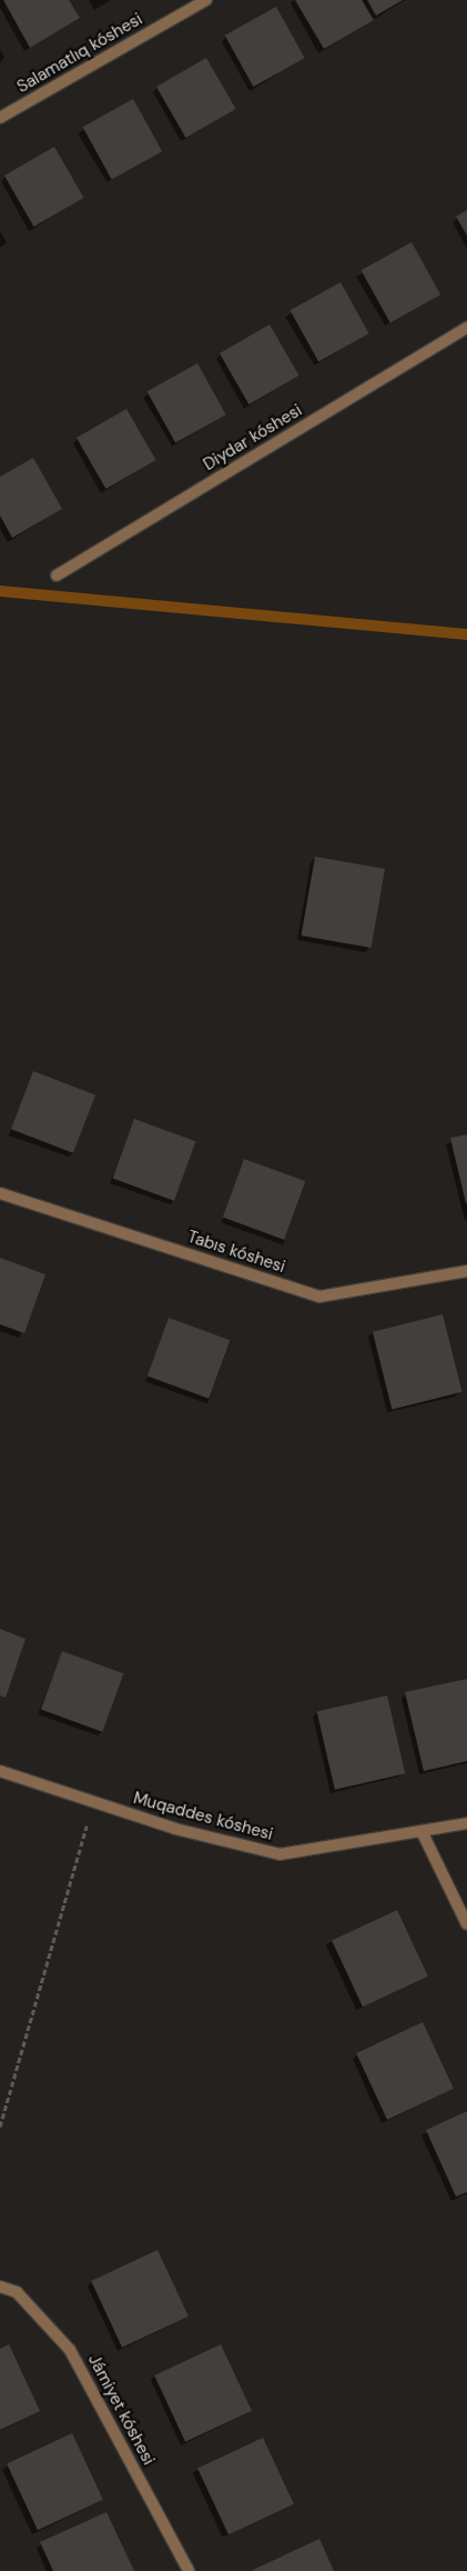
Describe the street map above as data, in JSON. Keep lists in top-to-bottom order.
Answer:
{
  "streets": {
    "street": [
      "Salamatlıq kóshesi",
      "Diydar kóshesi",
      "Tabıs kóshesi",
      "Muqaddes kóshesi",
      "Jámiyet kóshesi"
    ]
  }
}
